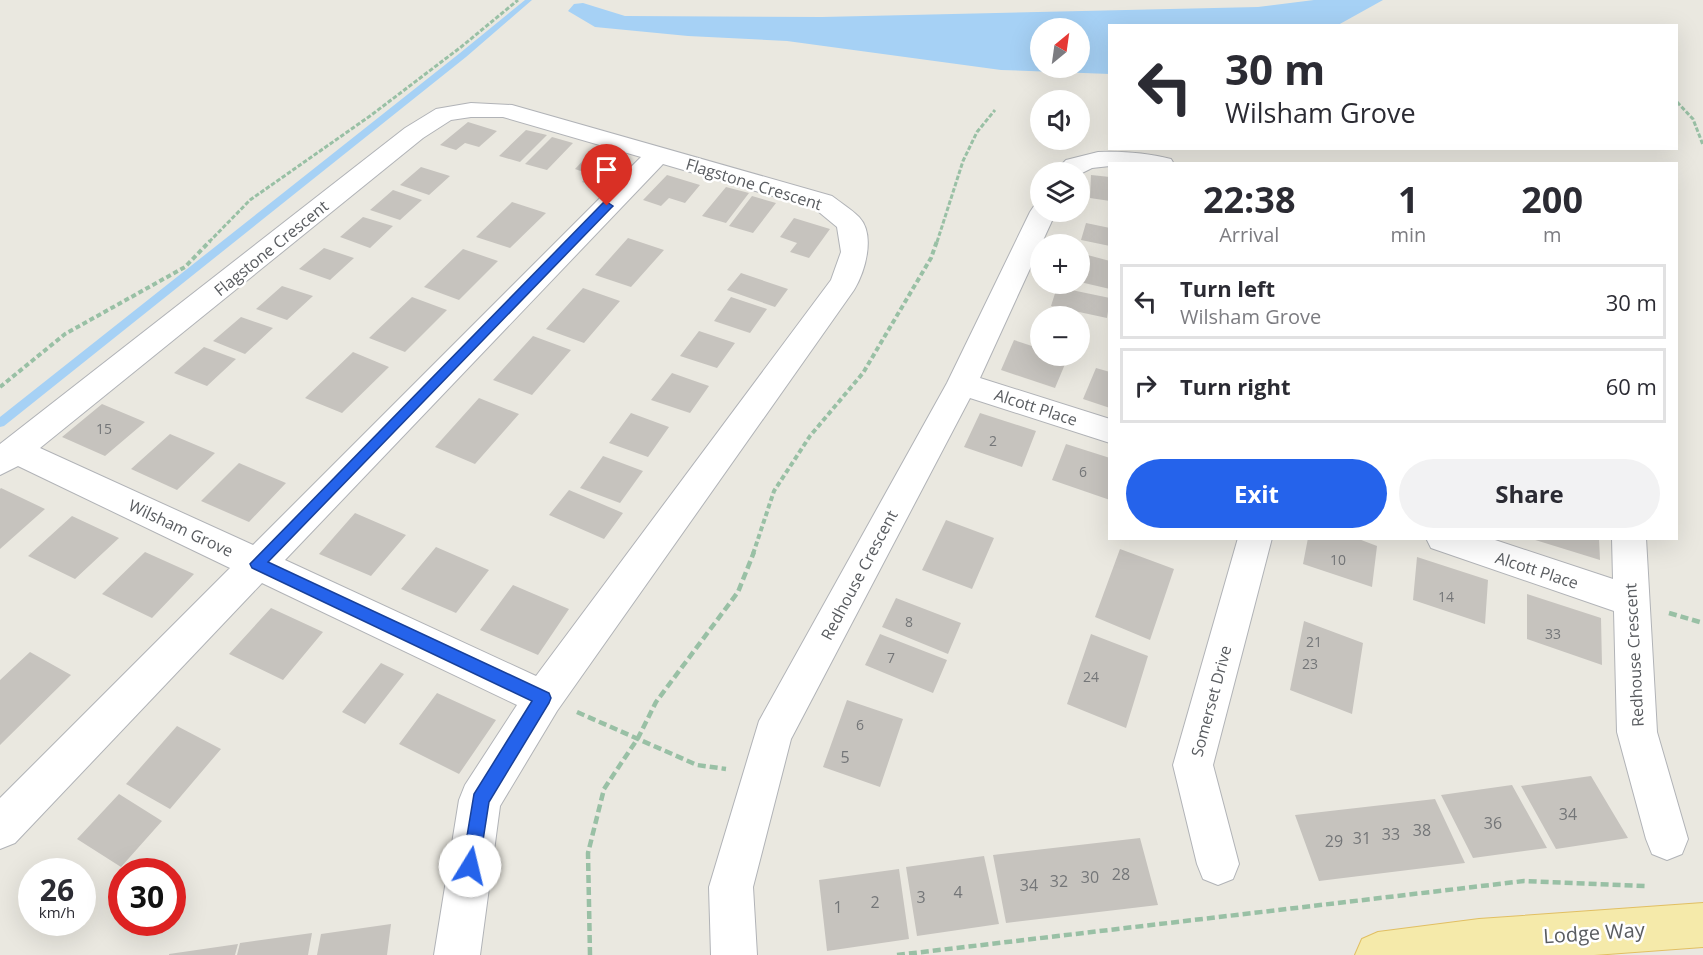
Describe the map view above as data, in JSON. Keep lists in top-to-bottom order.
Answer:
{
  "streets": {
    "main road": ["Lodge Way"],
    "street": [
      "Flagstone Crescent",
      "Alcott Place",
      "Wilsham Grove",
      "Redhouse Crescent",
      "Somerset Drive"
    ]
  },
  "crossings": [
    ["Flagstone Crescent", "Wilsham Grove"],
    ["Alcott Place", "Redhouse Crescent"]
  ],
  "house_numbers": [
    "15",
    "2",
    "6",
    "10",
    "14",
    "8",
    "33",
    "21",
    "7",
    "23",
    "24",
    "6",
    "5",
    "34",
    "36",
    "38",
    "33",
    "31",
    "29",
    "28",
    "30",
    "32",
    "34",
    "4",
    "3",
    "2",
    "1"
  ],
  "north": "top right",
  "page": {
    "map_buttons": ["+", "−"],
    "turn": ["30 m", "Wilsham Grove"],
    "eta": [
      "22:38",
      "Arrival",
      "1",
      "min",
      "200",
      "m"
    ],
    "list": [
      {
        "name": "Turn left",
        "note": "Wilsham Grove",
        "value": "30 m"
      },
      {
        "name": "Turn right",
        "value": "60 m"
      }
    ],
    "buttons": ["Exit", "Share"],
    "speed": "26 km/h",
    "limit": "30"
  }
}
